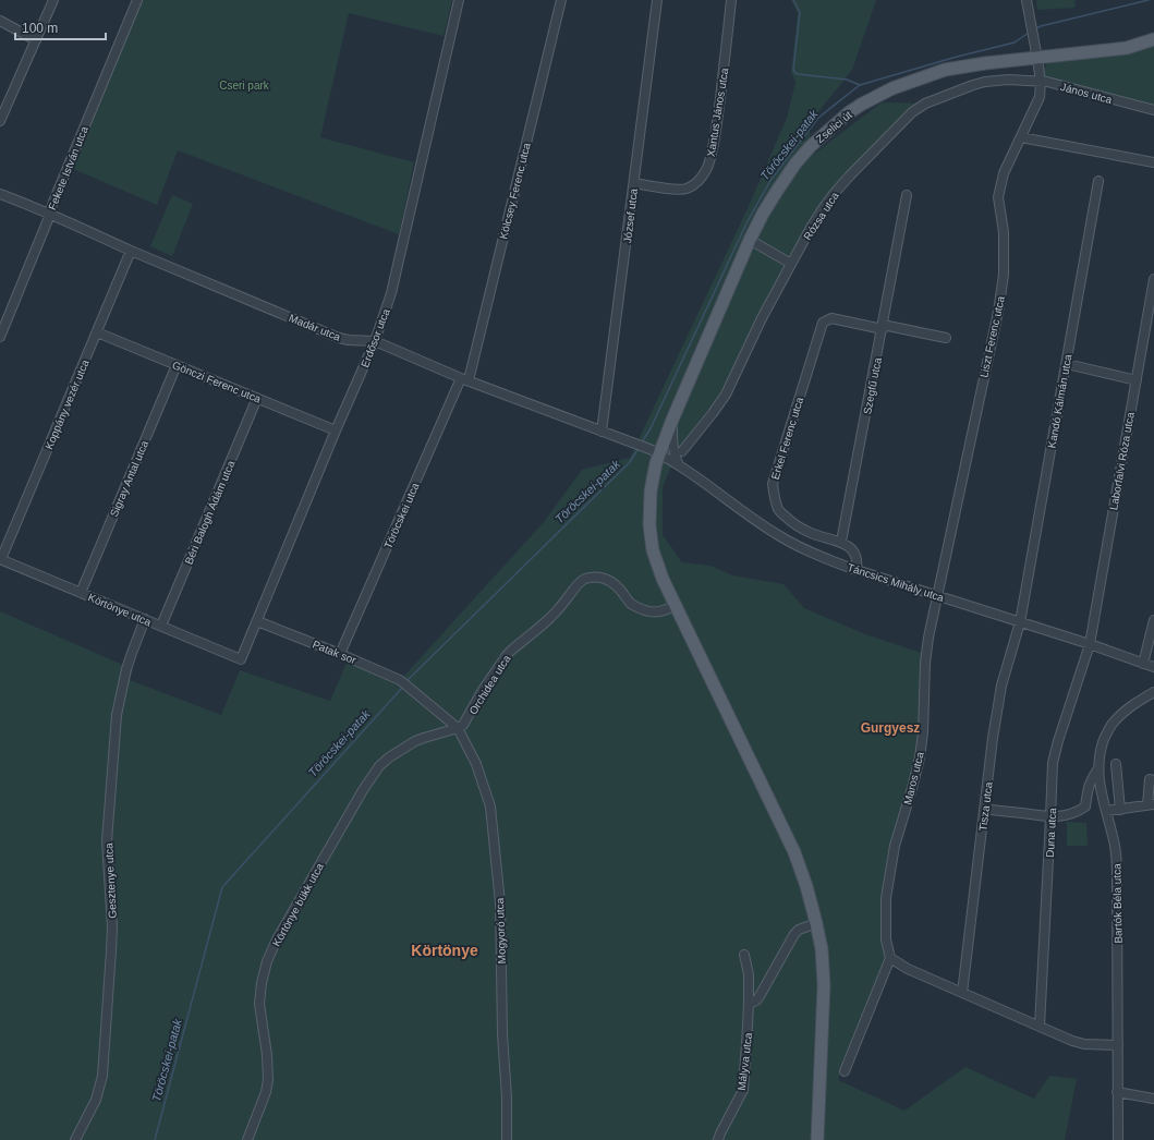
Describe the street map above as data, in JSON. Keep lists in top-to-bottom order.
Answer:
{
  "streets": {
    "main road": ["Zselici út"],
    "street": [
      "János utca",
      "Xantus János utca",
      "Fekete István utca",
      "Kölcsey Ferenc utca",
      "József utca",
      "Rózsa utca",
      "Madár utca",
      "Liszt Ferenc utca",
      "Erdősor utca",
      "Gönczi Ferenc utca",
      "Szegfű utca",
      "Kandó Kálmán utca",
      "Koppány vezér utca",
      "Erkel Ferenc utca",
      "Laborfalvi Róza utca",
      "Sigray Antal utca",
      "Béri Balogh Ádám utca",
      "Töröcskei utca",
      "Táncsics Mihály utca",
      "Körtönye utca",
      "Patak sor",
      "Orchidea utca",
      "Maros utca",
      "Tisza utca",
      "Duna utca",
      "Gesztenye utca",
      "Bartók Béla utca",
      "Körtönye bükk utca",
      "Mogyoró utca",
      "Mályva utca"
    ]
  },
  "crossings": [
    ["János utca", "Rózsa utca"],
    ["János utca", "Liszt Ferenc utca"],
    ["Xantus János utca", "József utca"],
    ["Zselici út", "Madár utca"],
    ["Zselici út", "Táncsics Mihály utca"],
    ["Zselici út", "Orchidea utca"],
    ["Fekete István utca", "Madár utca"],
    ["Kölcsey Ferenc utca", "Madár utca"],
    ["Kölcsey Ferenc utca", "Töröcskei utca"],
    ["József utca", "Madár utca"],
    ["Rózsa utca", "Liszt Ferenc utca"],
    ["Madár utca", "Erdősor utca"],
    ["Madár utca", "Koppány vezér utca"],
    ["Madár utca", "Töröcskei utca"],
    ["Madár utca", "Táncsics Mihály utca"],
    ["Liszt Ferenc utca", "Táncsics Mihály utca"],
    ["Liszt Ferenc utca", "Maros utca"],
    ["Erdősor utca", "Gönczi Ferenc utca"],
    ["Erdősor utca", "Körtönye utca"],
    ["Erdősor utca", "Patak sor"],
    ["Gönczi Ferenc utca", "Koppány vezér utca"],
    ["Gönczi Ferenc utca", "Sigray Antal utca"],
    ["Gönczi Ferenc utca", "Béri Balogh Ádám utca"],
    ["Szegfű utca", "Erkel Ferenc utca"],
    ["Kandó Kálmán utca", "Táncsics Mihály utca"],
    ["Kandó Kálmán utca", "Tisza utca"],
    ["Koppány vezér utca", "Körtönye utca"],
    ["Laborfalvi Róza utca", "Táncsics Mihály utca"],
    ["Laborfalvi Róza utca", "Duna utca"],
    ["Sigray Antal utca", "Körtönye utca"],
    ["Béri Balogh Ádám utca", "Körtönye utca"],
    ["Töröcskei utca", "Patak sor"],
    ["Táncsics Mihály utca", "Maros utca"],
    ["Táncsics Mihály utca", "Tisza utca"],
    ["Táncsics Mihály utca", "Duna utca"],
    ["Körtönye utca", "Gesztenye utca"],
    ["Patak sor", "Orchidea utca"],
    ["Patak sor", "Körtönye bükk utca"],
    ["Patak sor", "Mogyoró utca"],
    ["Orchidea utca", "Körtönye bükk utca"],
    ["Orchidea utca", "Mogyoró utca"],
    ["Körtönye bükk utca", "Mogyoró utca"]
  ],
  "districts": ["Gurgyesz", "Körtönye"],
  "water": ["Töröcskei-patak"],
  "parks": ["Cseri park"],
  "scale_bar": "100 m"
}
